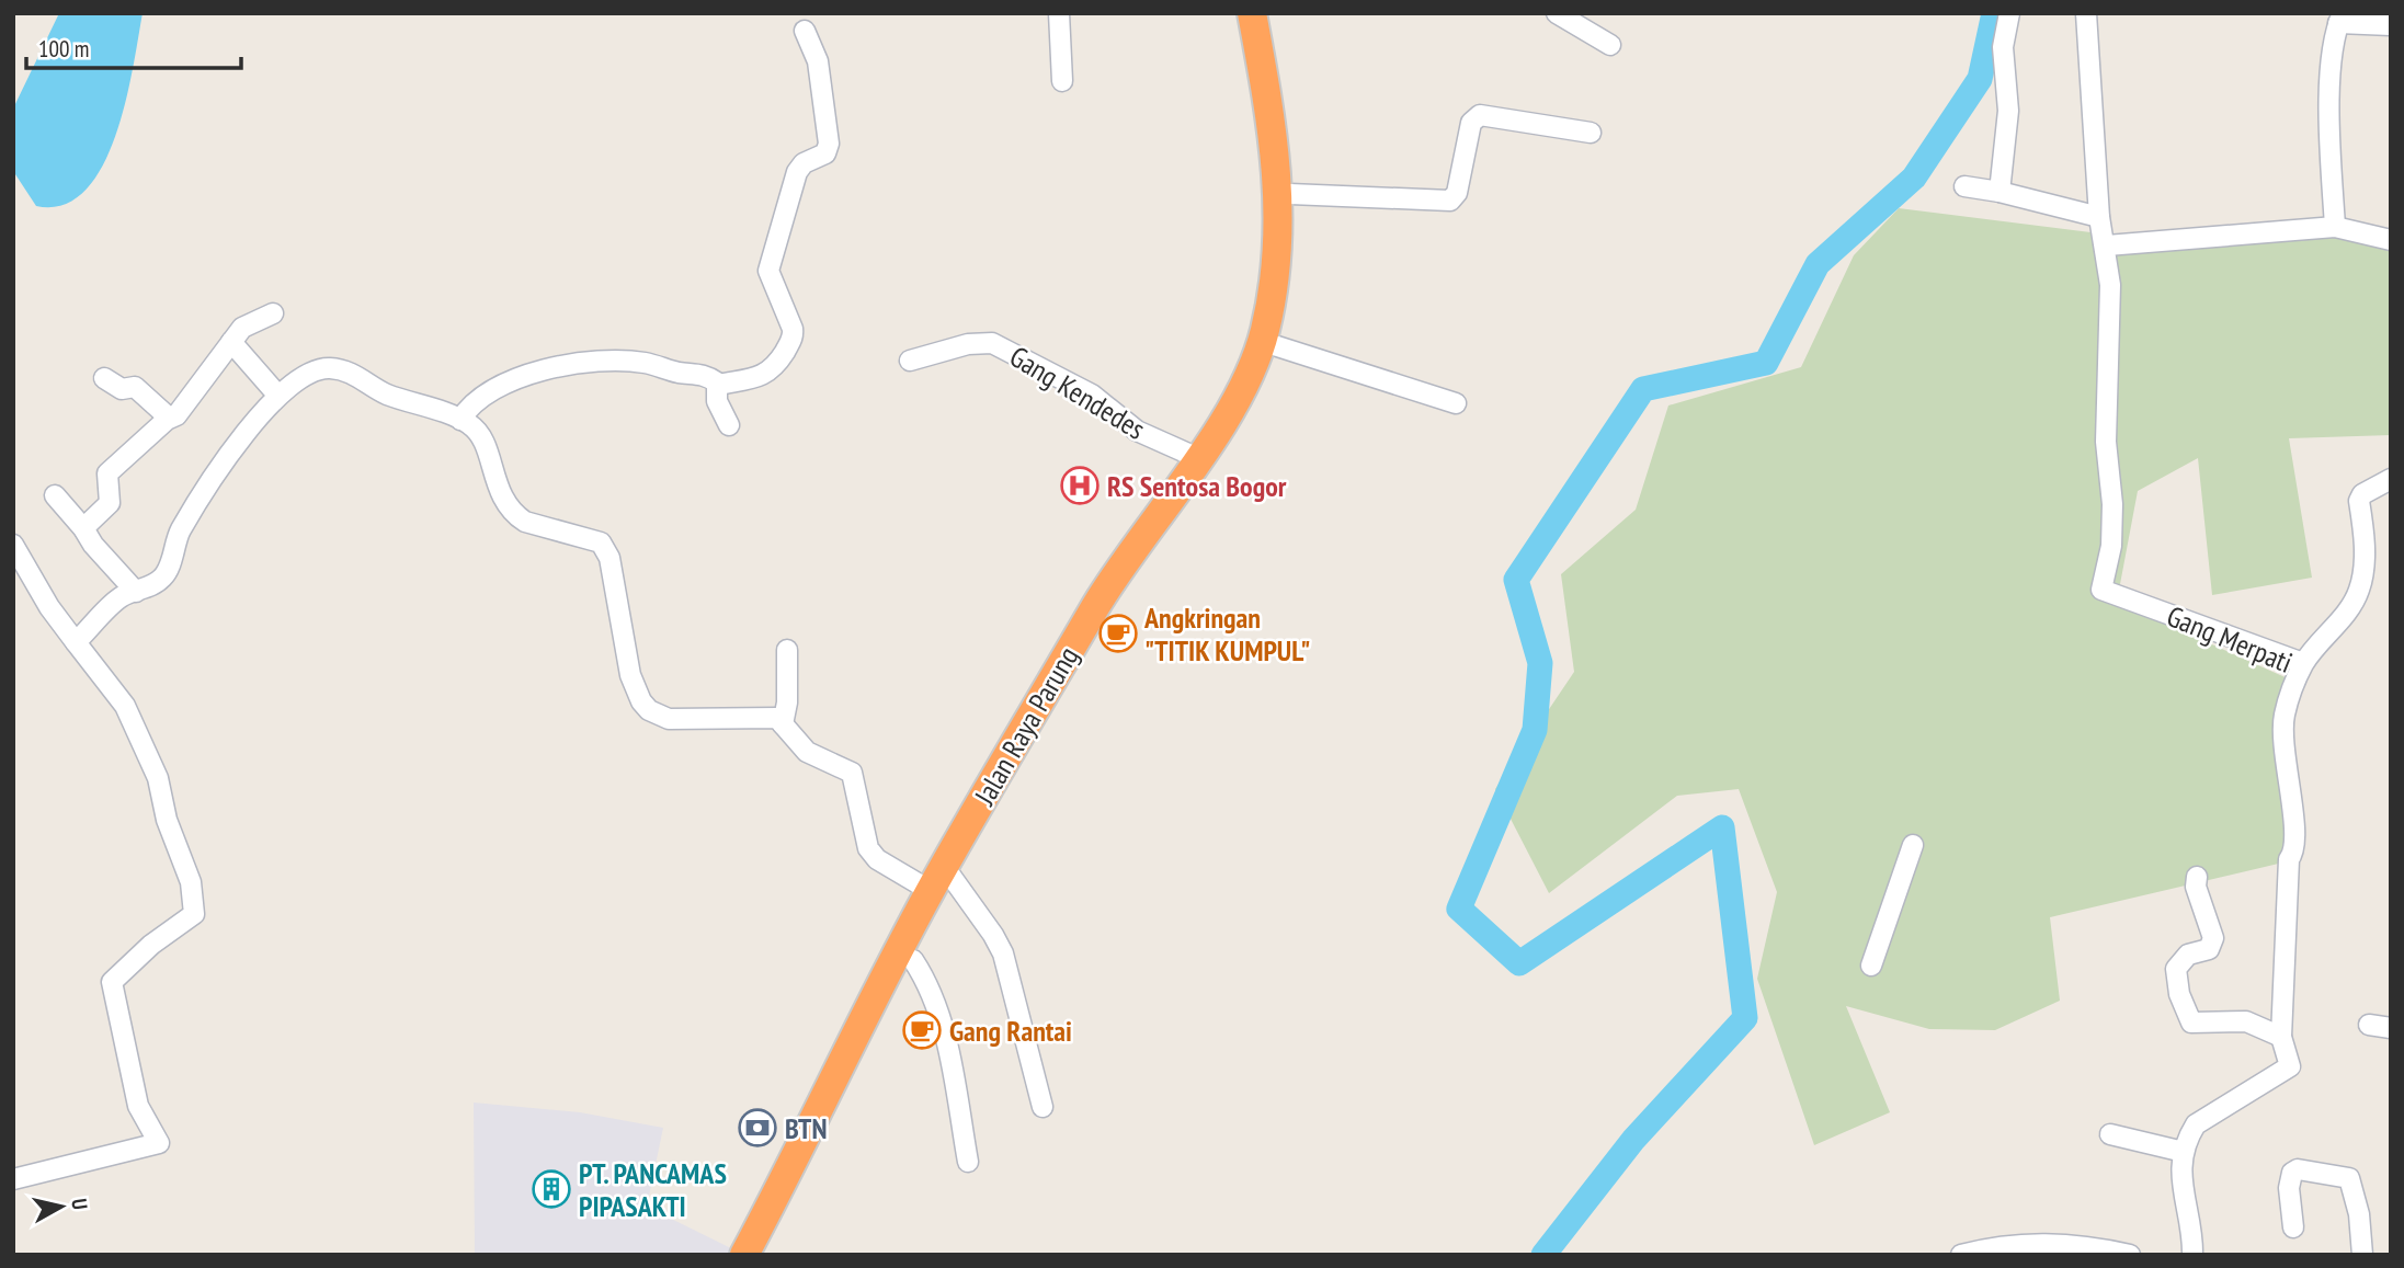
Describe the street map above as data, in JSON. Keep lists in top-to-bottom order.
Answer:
{
  "streets": {
    "highway": ["Jalan Raya Parung"],
    "street": ["Gang Kendedes", "Gang Merpati"]
  },
  "crossings": [
    ["Gang Kendedes", "Jalan Raya Parung"]
  ],
  "places": {
    "hospital": ["RS Sentosa Bogor"],
    "cafe": ["Angkringan \"TITIK KUMPUL\"", "Gang Rantai"],
    "bank": ["BTN"],
    "building": ["PT. PANCAMAS PIPASAKTI"]
  },
  "scale_bar": "100 m",
  "north": "right"
}
